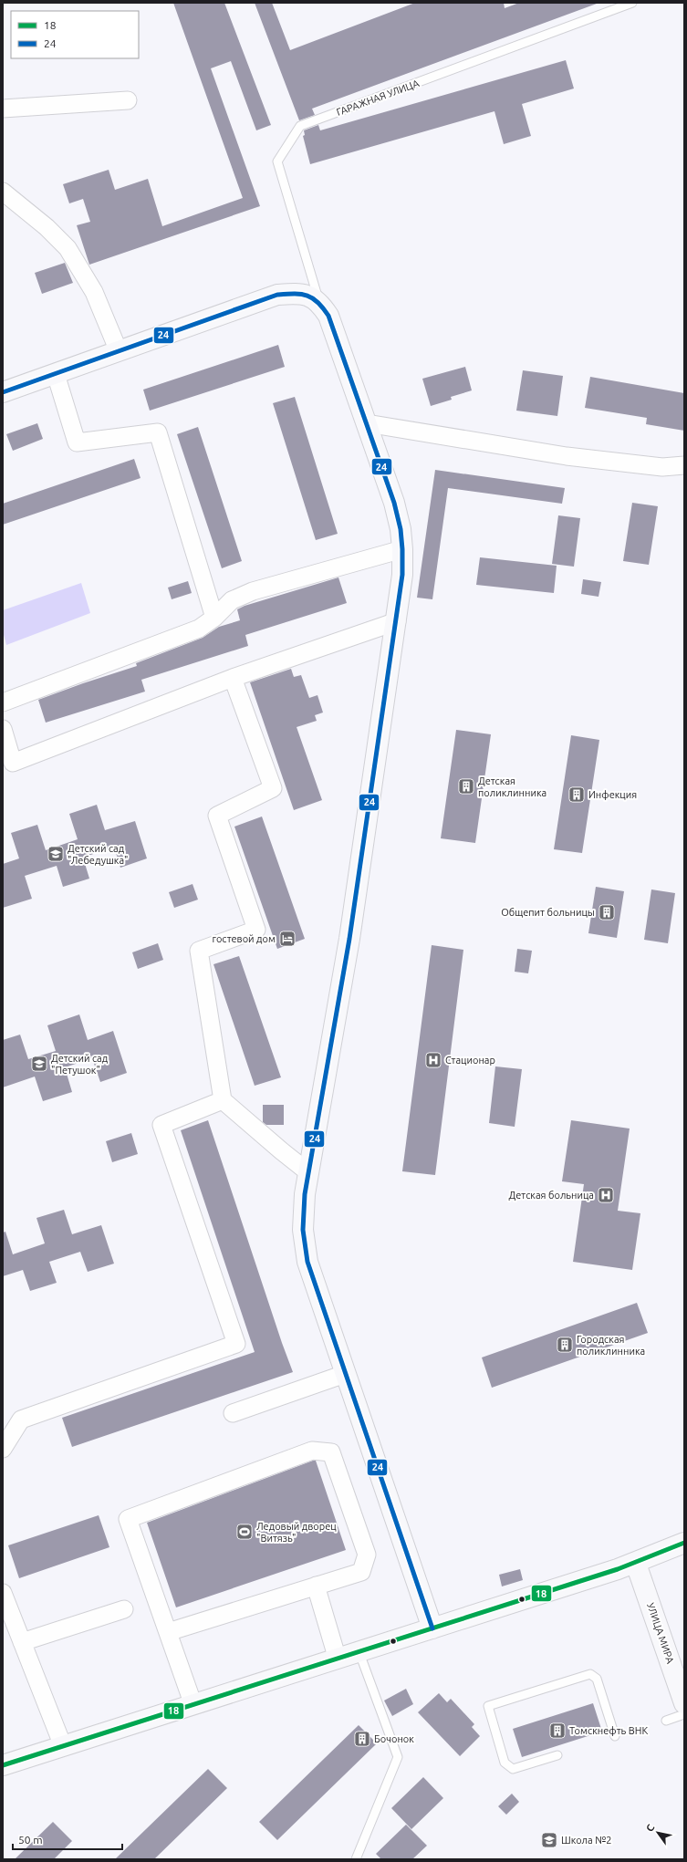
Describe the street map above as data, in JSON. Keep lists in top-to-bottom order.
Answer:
{
  "streets": {
    "street": ["УЛИЦА МИРА"],
    "lane": ["ГАРАЖНАЯ УЛИЦА"]
  },
  "places": {
    "building": [
      "Детская поликлинника",
      "Инфекция",
      "Общепит больницы",
      "Городская поликлинника",
      "Томскнефть ВНК",
      "Бочонок"
    ],
    "school or university": ["Детский сад \"Лебедушка\"", "Детский сад \"Петушок\"", "Школа №2"],
    "hotel": ["гостевой дом"],
    "hospital": ["Стационар", "Детская больница"],
    "sports": ["Ледовый дворец \"Витязь\""]
  },
  "lines": ["transit line 24", "transit line 18"],
  "legend": ["18", "24"],
  "scale_bar": "50 m",
  "north": "top left"
}
